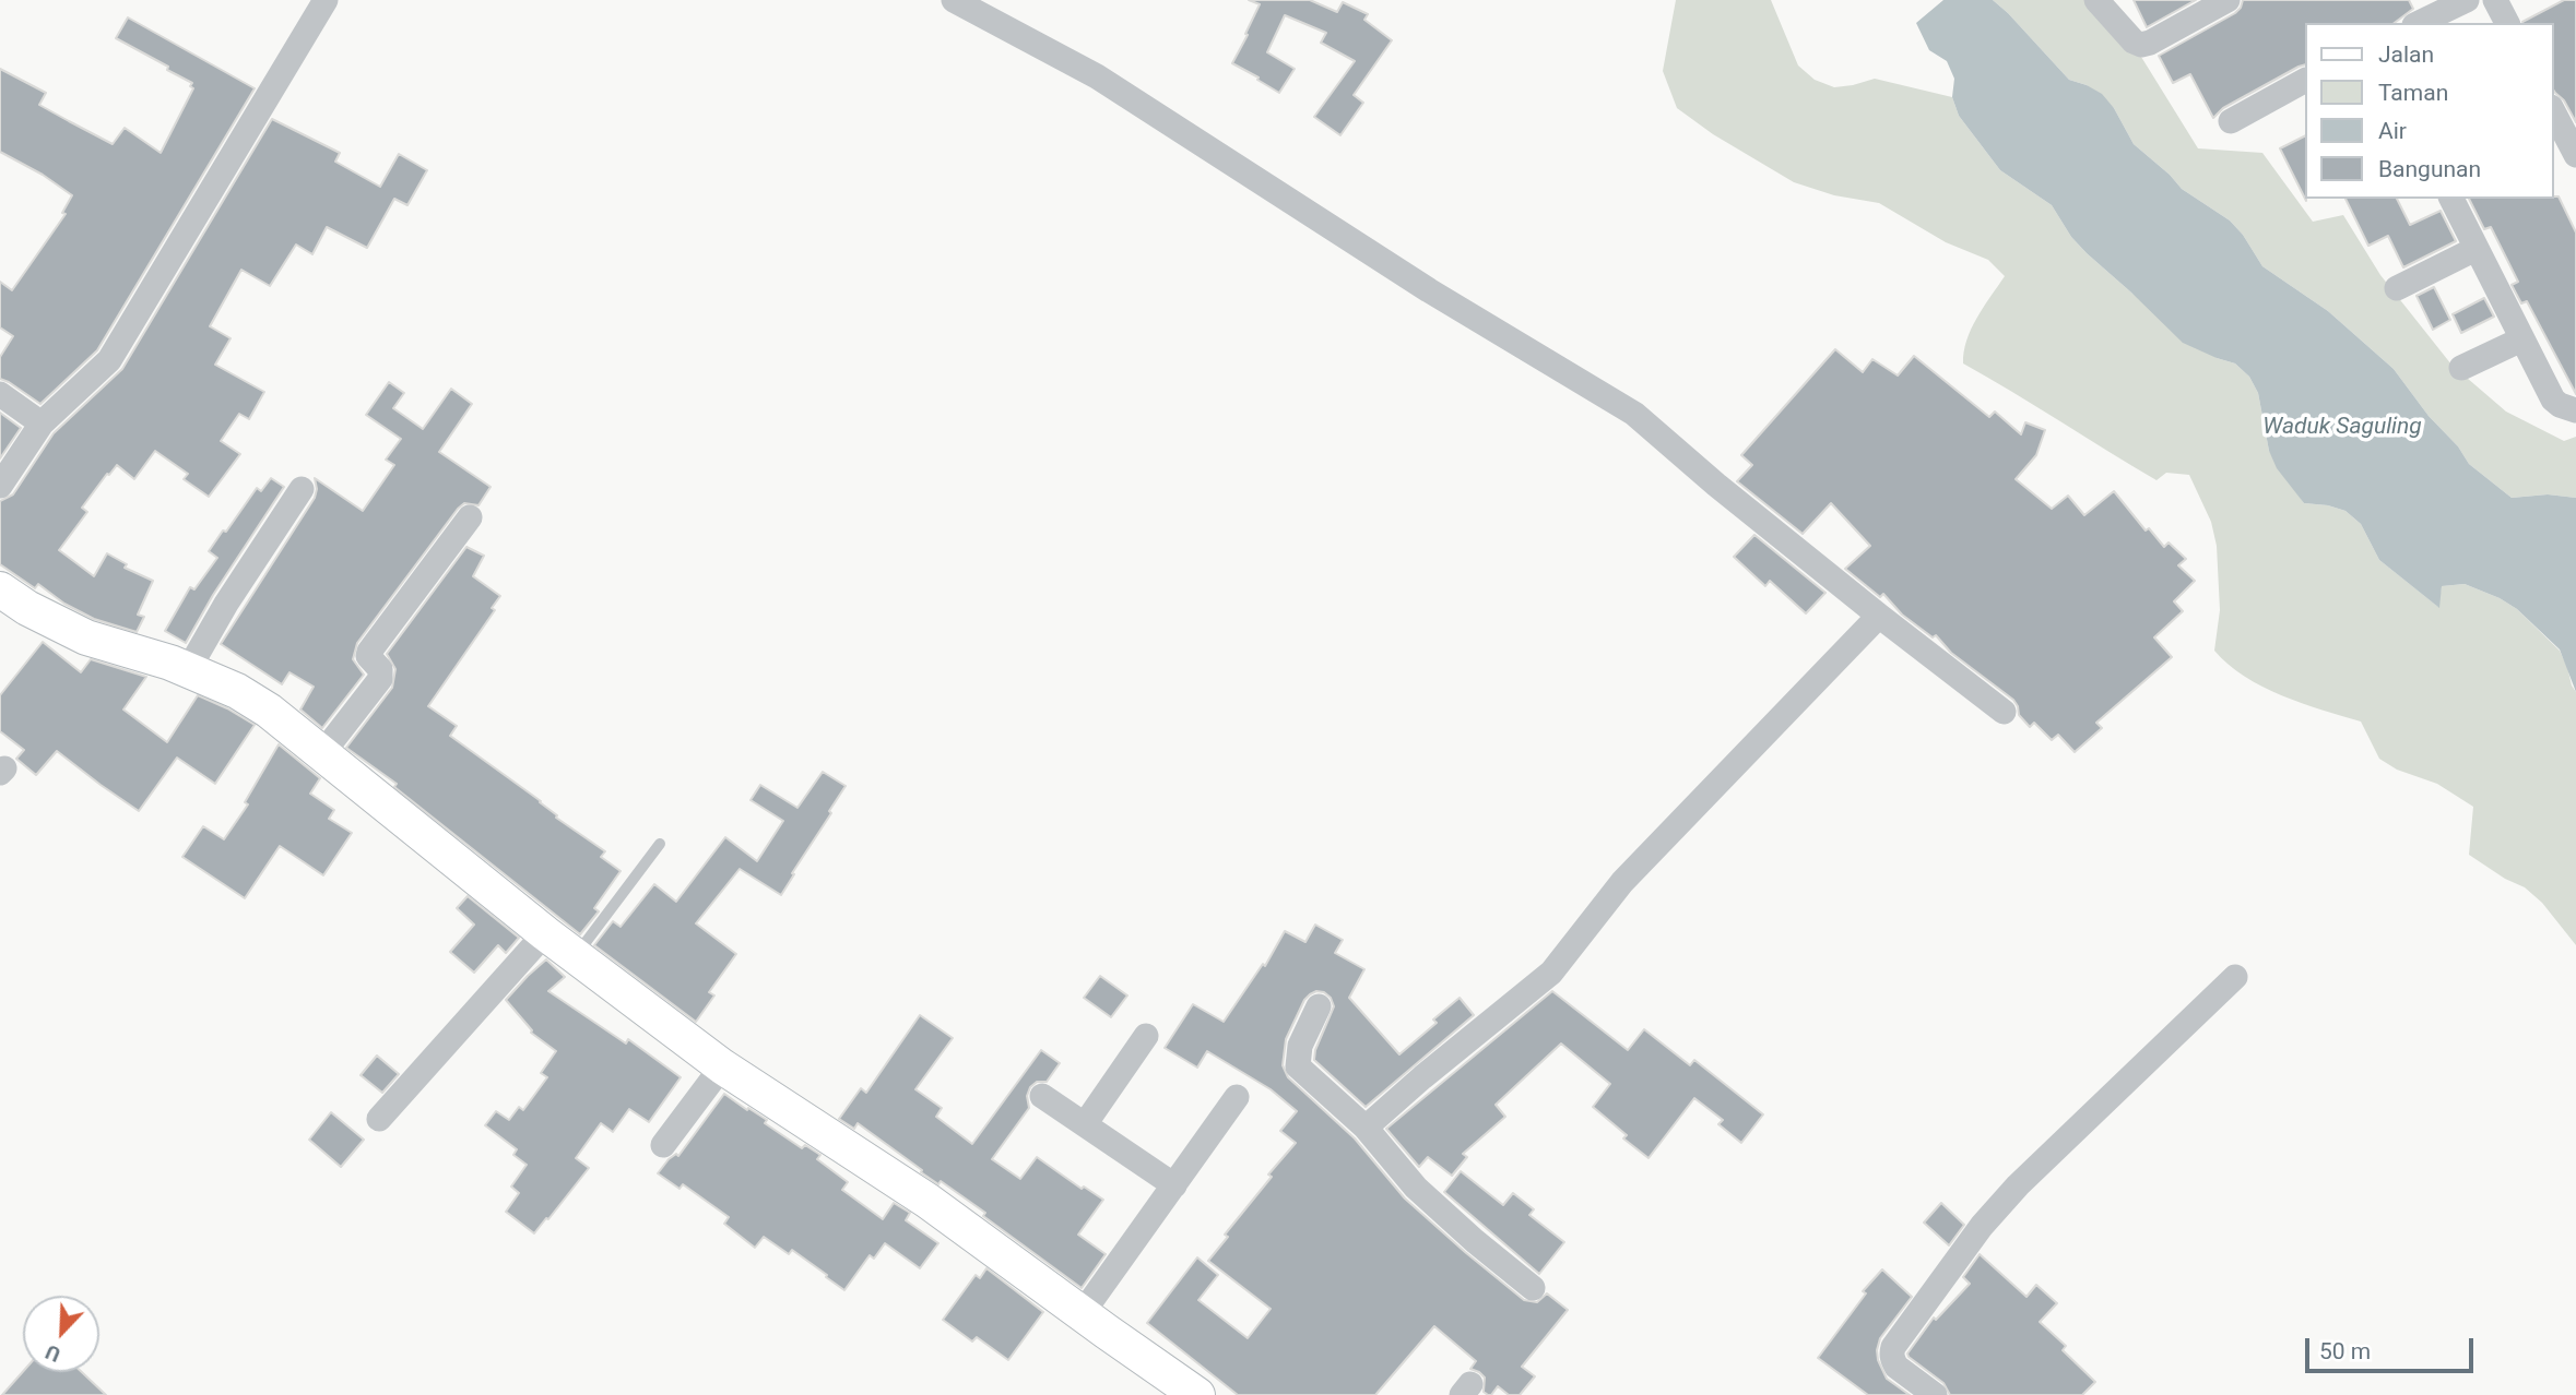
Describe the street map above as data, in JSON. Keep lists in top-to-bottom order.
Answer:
{
  "water": ["Waduk Saguling"],
  "legend": [
    "Jalan",
    "Taman",
    "Air",
    "Bangunan"
  ],
  "scale_bar": "50 m",
  "north": "bottom left"
}
